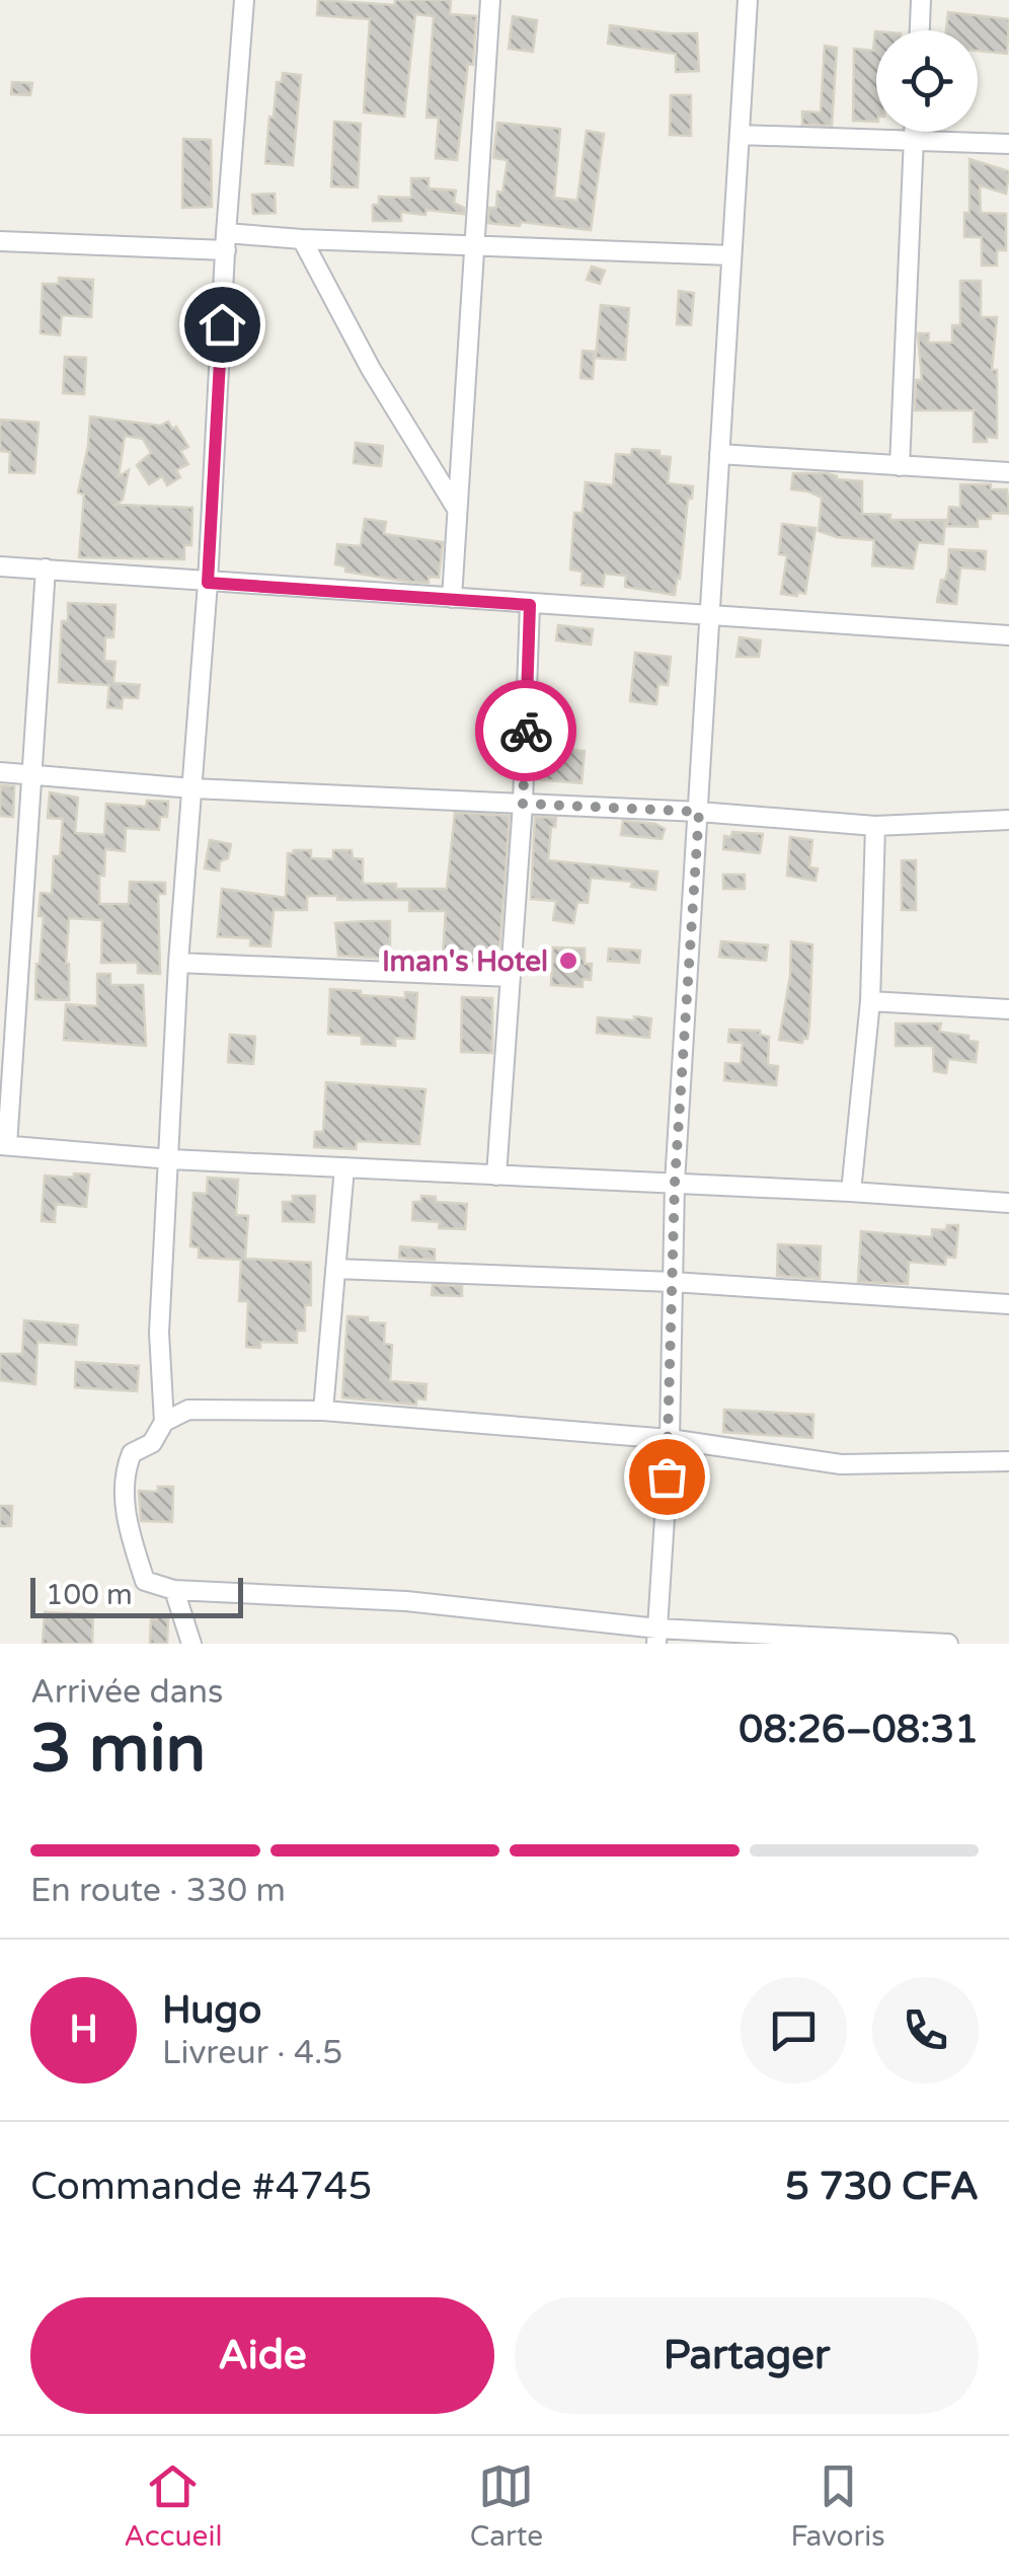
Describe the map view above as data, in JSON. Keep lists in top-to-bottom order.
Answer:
{
  "places": ["Iman's Hotel"],
  "scale_bar": "100 m",
  "page": {
    "scale": "100 m",
    "heading": ["3 min", "Arrivée dans", "08:26–08:31"],
    "panel": [
      "Hugo",
      "Livreur · 4.5",
      "Commande #4745",
      "5 730 CFA"
    ],
    "bar": "En route · 330 m",
    "round": "H",
    "buttons": ["Aide", "Partager"],
    "tabs": ["Accueil", "Carte", "Favoris"]
  }
}
